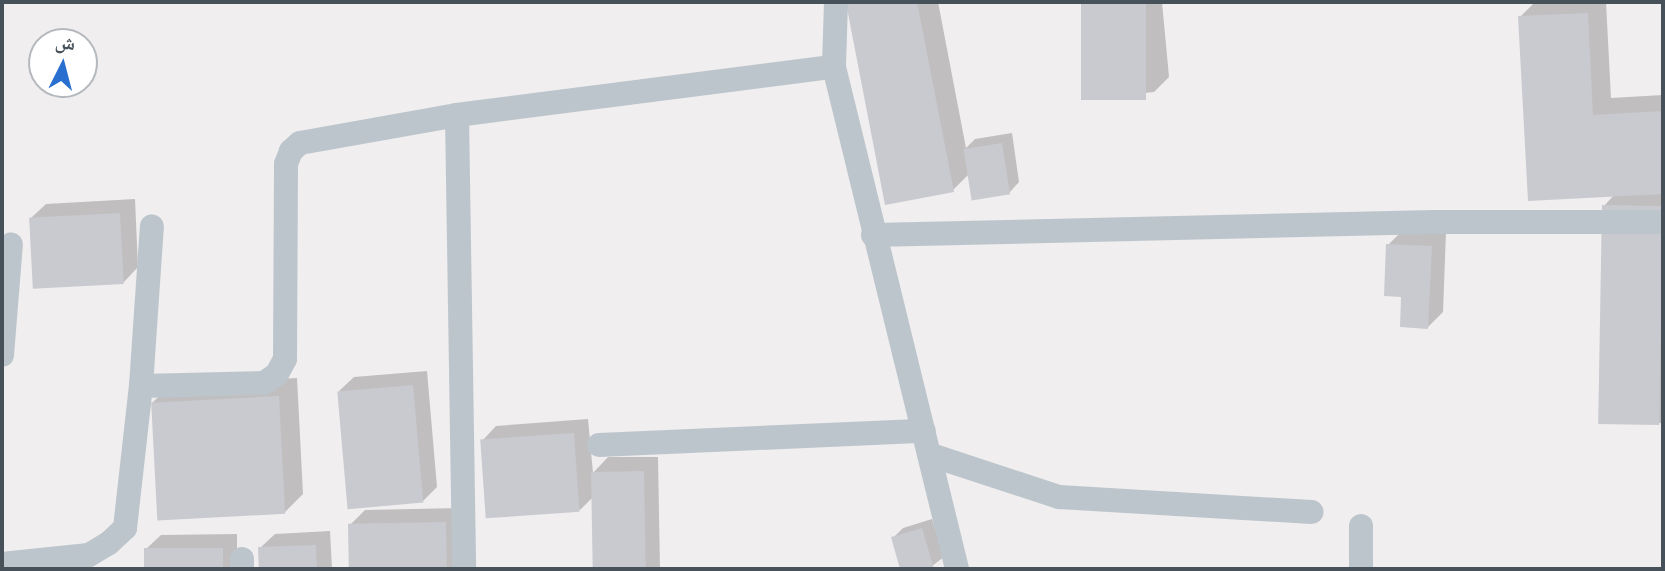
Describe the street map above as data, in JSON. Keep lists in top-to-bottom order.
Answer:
{
  "north": "top"
}
